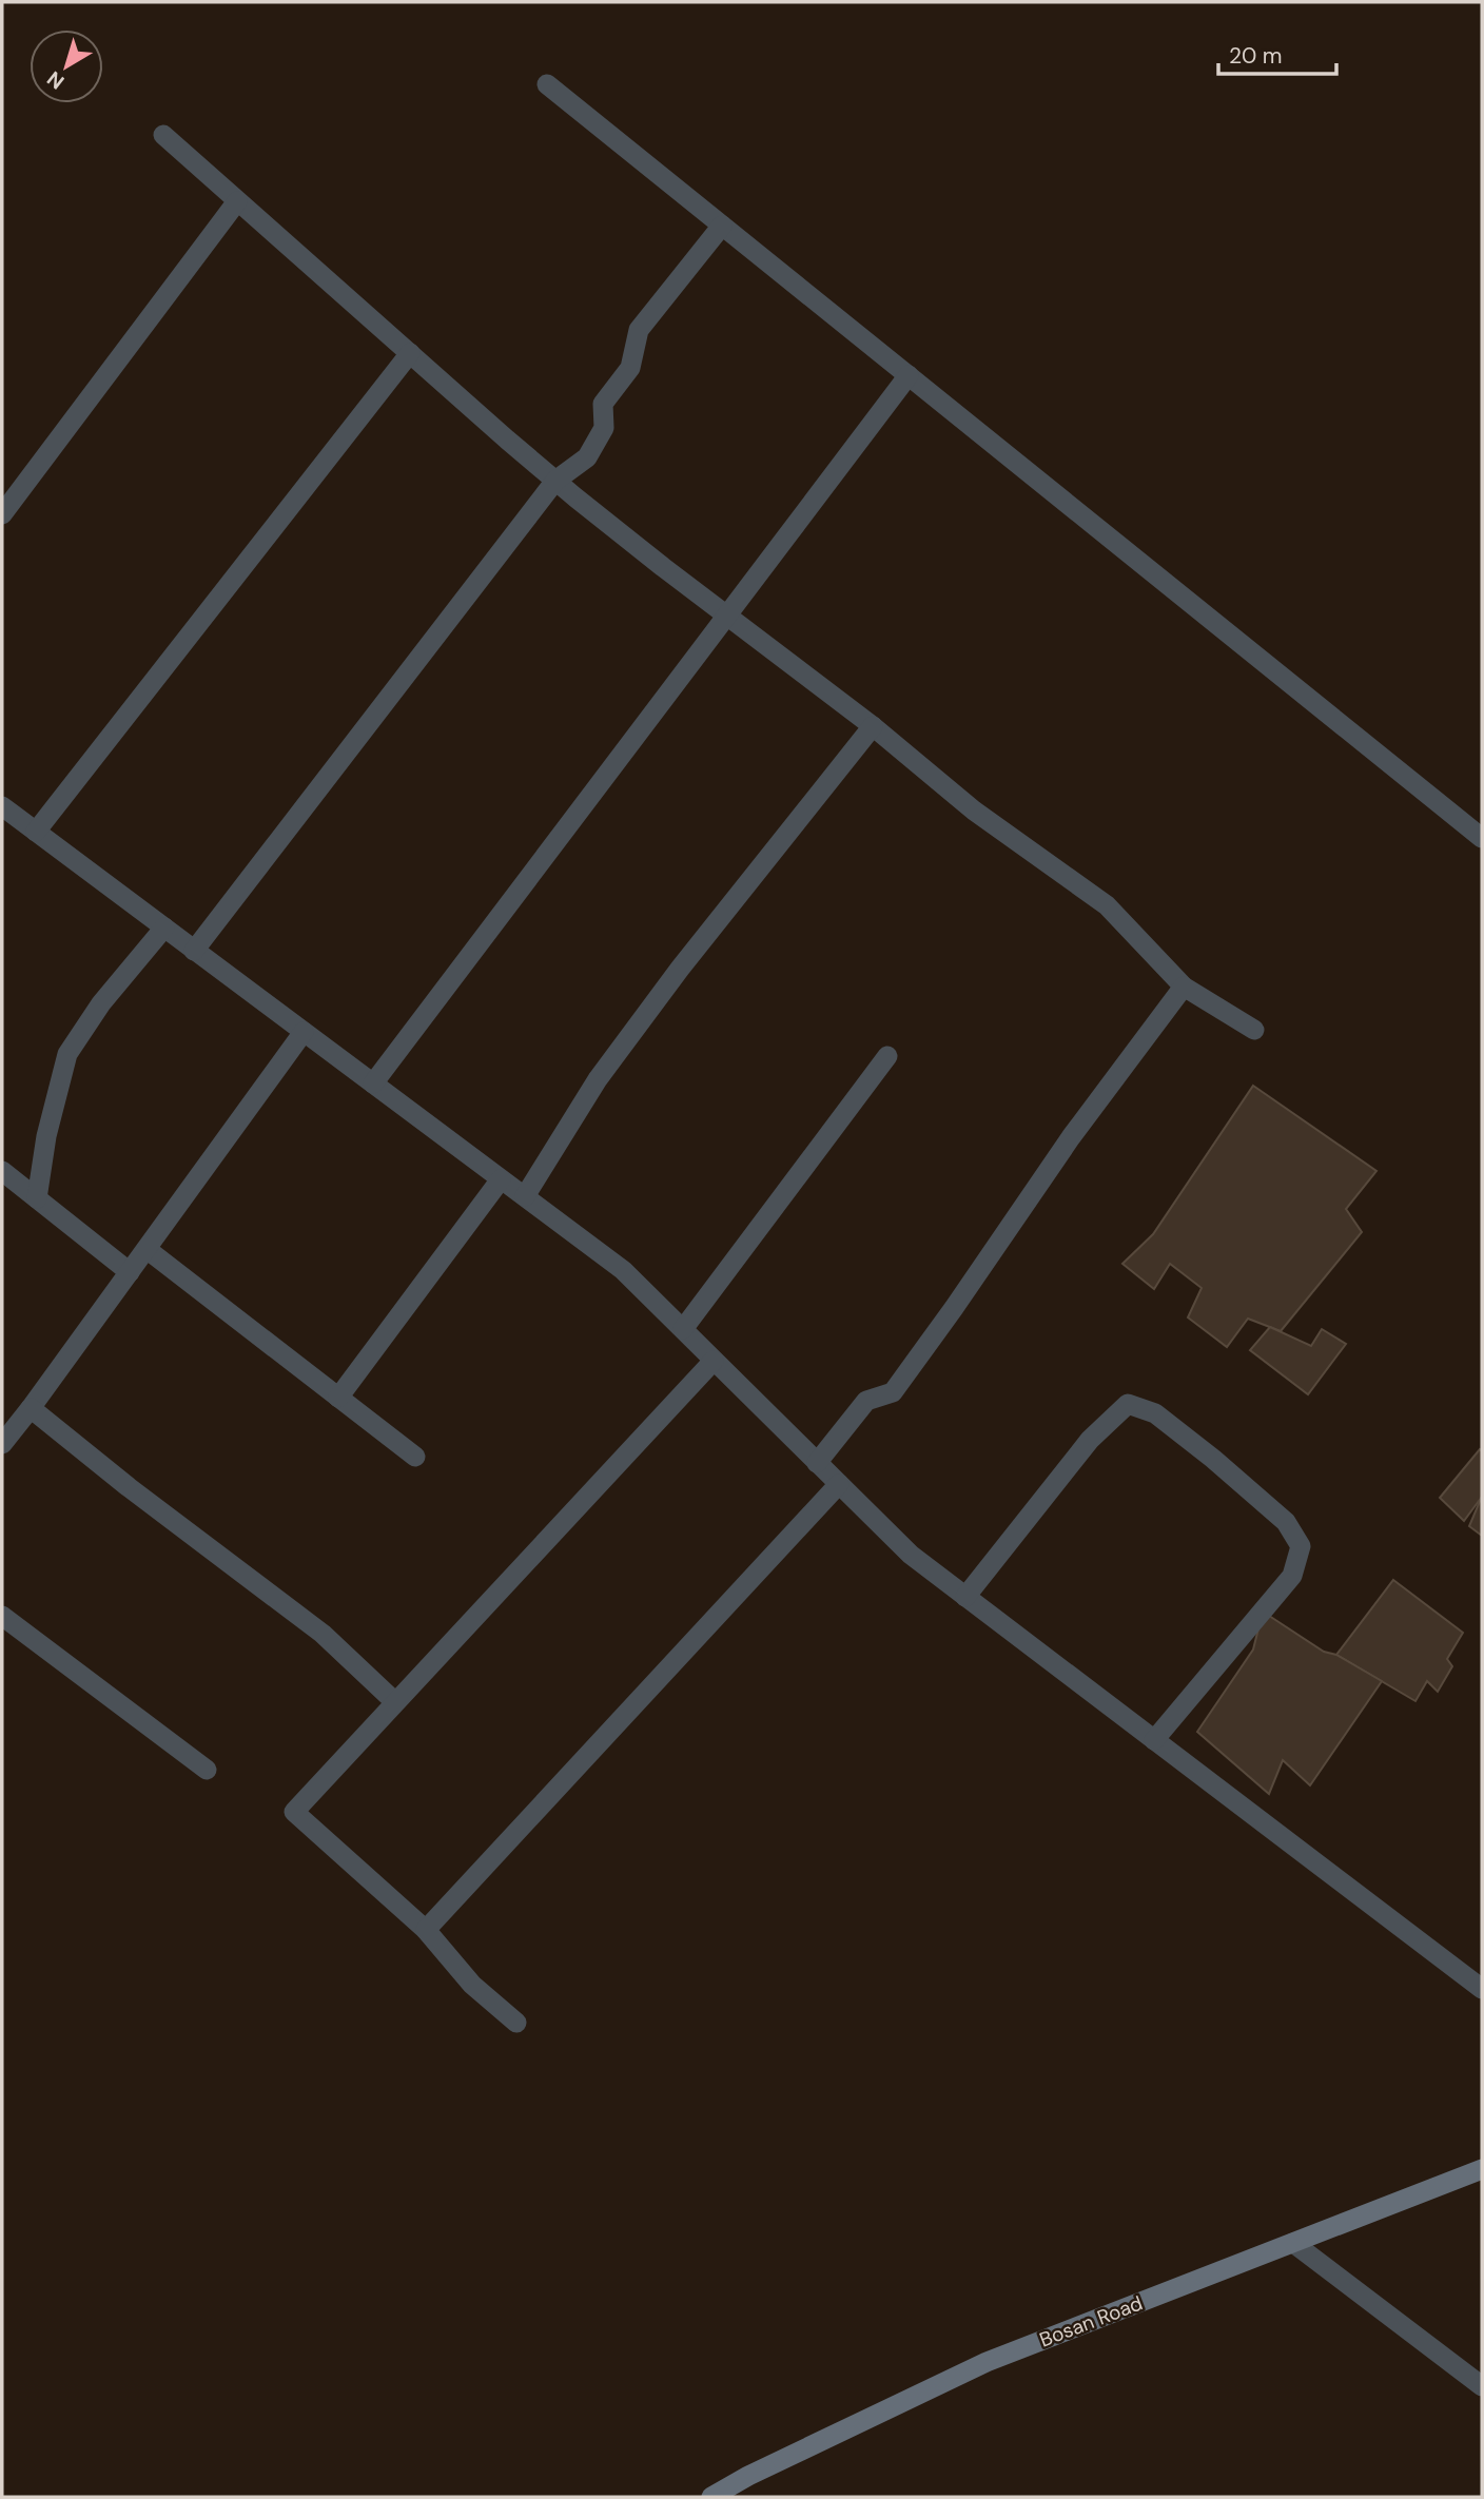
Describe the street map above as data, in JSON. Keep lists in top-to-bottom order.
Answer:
{
  "streets": {
    "main road": ["Bosan Road"]
  },
  "scale_bar": "20 m",
  "north": "bottom left"
}
